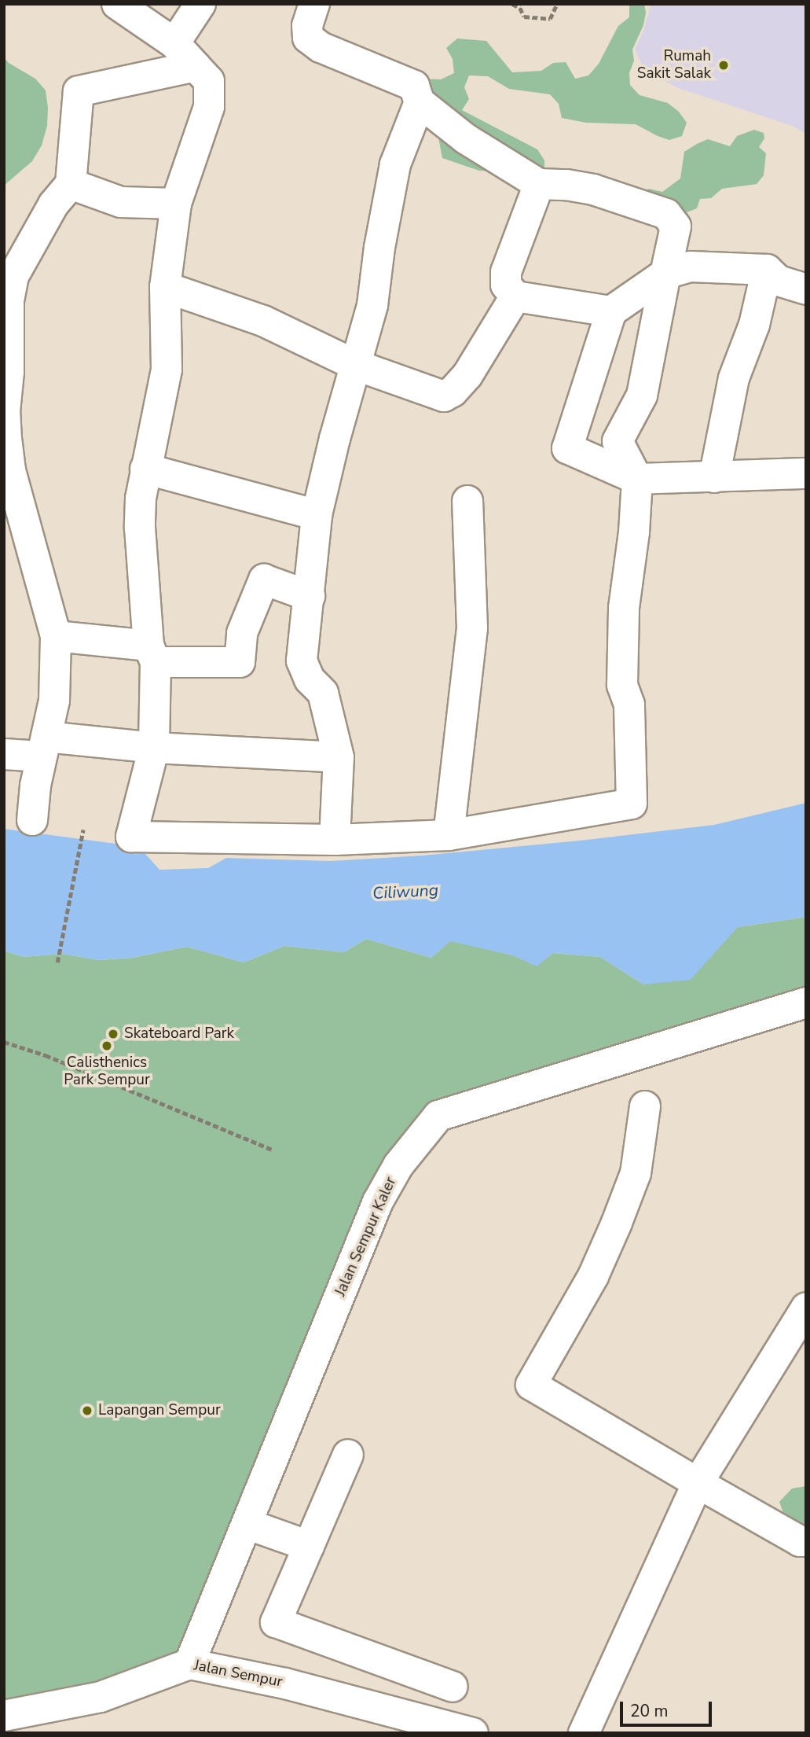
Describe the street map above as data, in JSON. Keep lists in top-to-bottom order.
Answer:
{
  "streets": {
    "street": ["Jalan Sempur Kaler", "Jalan Sempur"]
  },
  "crossings": [
    ["Jalan Sempur Kaler", "Jalan Sempur"]
  ],
  "water": ["Ciliwung"],
  "places": [
    "Rumah Sakit Salak",
    "Skateboard Park",
    "Calisthenics Park Sempur",
    "Lapangan Sempur"
  ],
  "scale_bar": "20 m"
}
